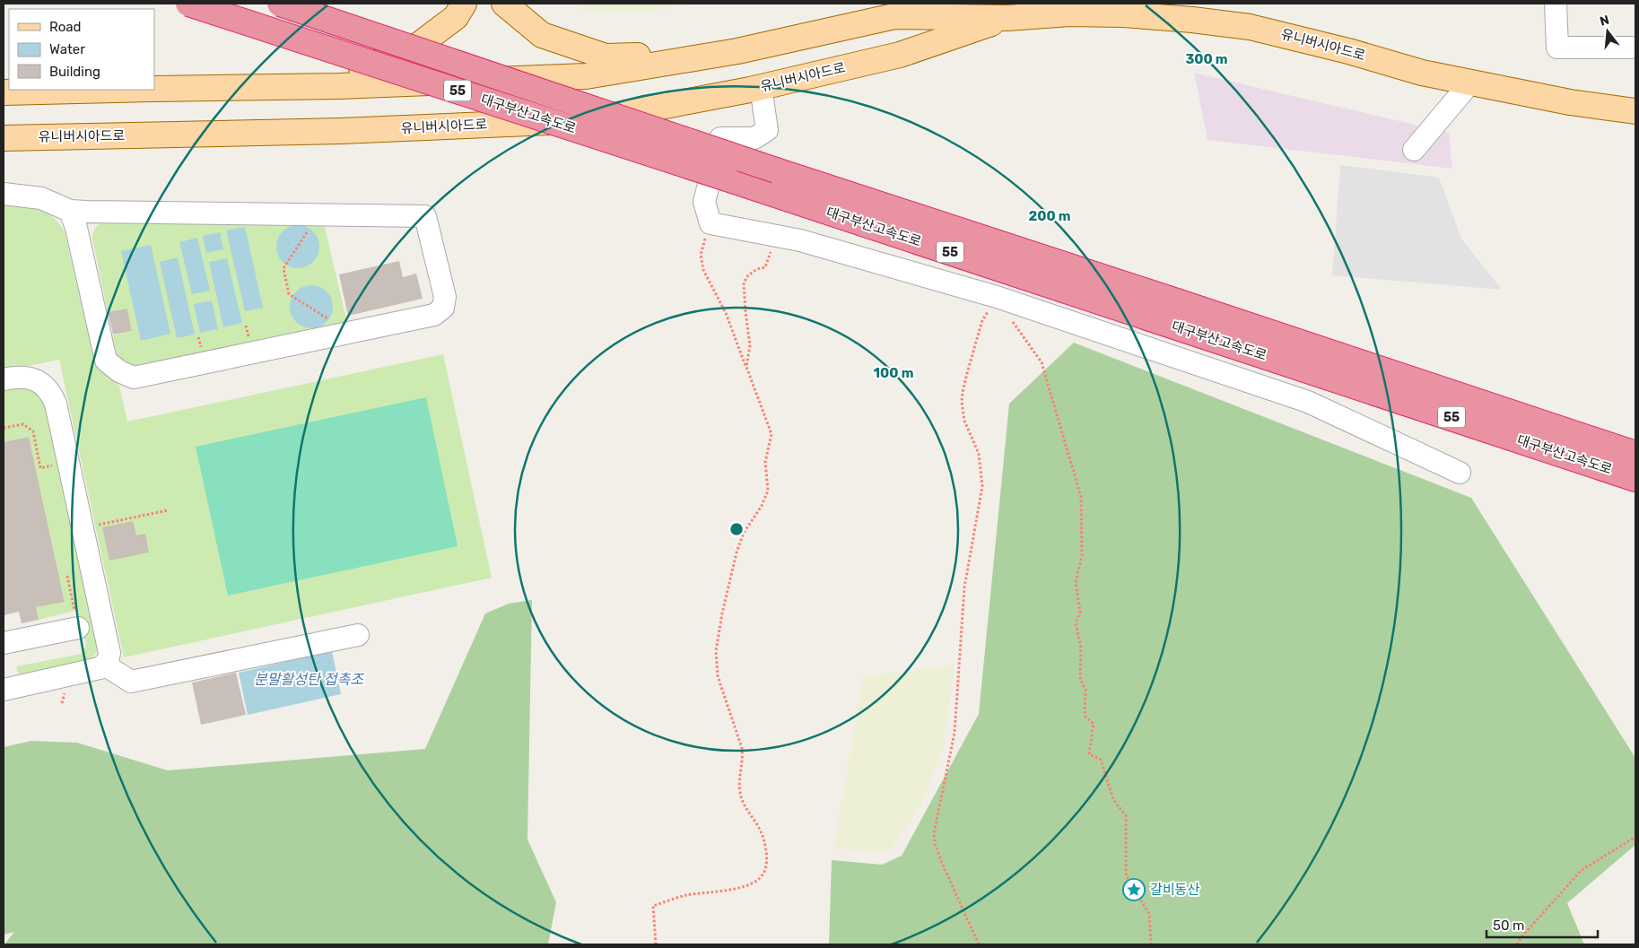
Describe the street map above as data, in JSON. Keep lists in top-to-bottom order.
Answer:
{
  "streets": {
    "highway": ["55", "대구부산고속도로"],
    "main road": ["유니버시아드로"]
  },
  "water": ["분말활성탄 접촉조"],
  "places": {
    "place": ["갈비동산"]
  },
  "legend": ["Road", "Water", "Building"],
  "scale_bar": "50 m",
  "north": "top",
  "rings": ["300 m", "200 m", "100 m"]
}
